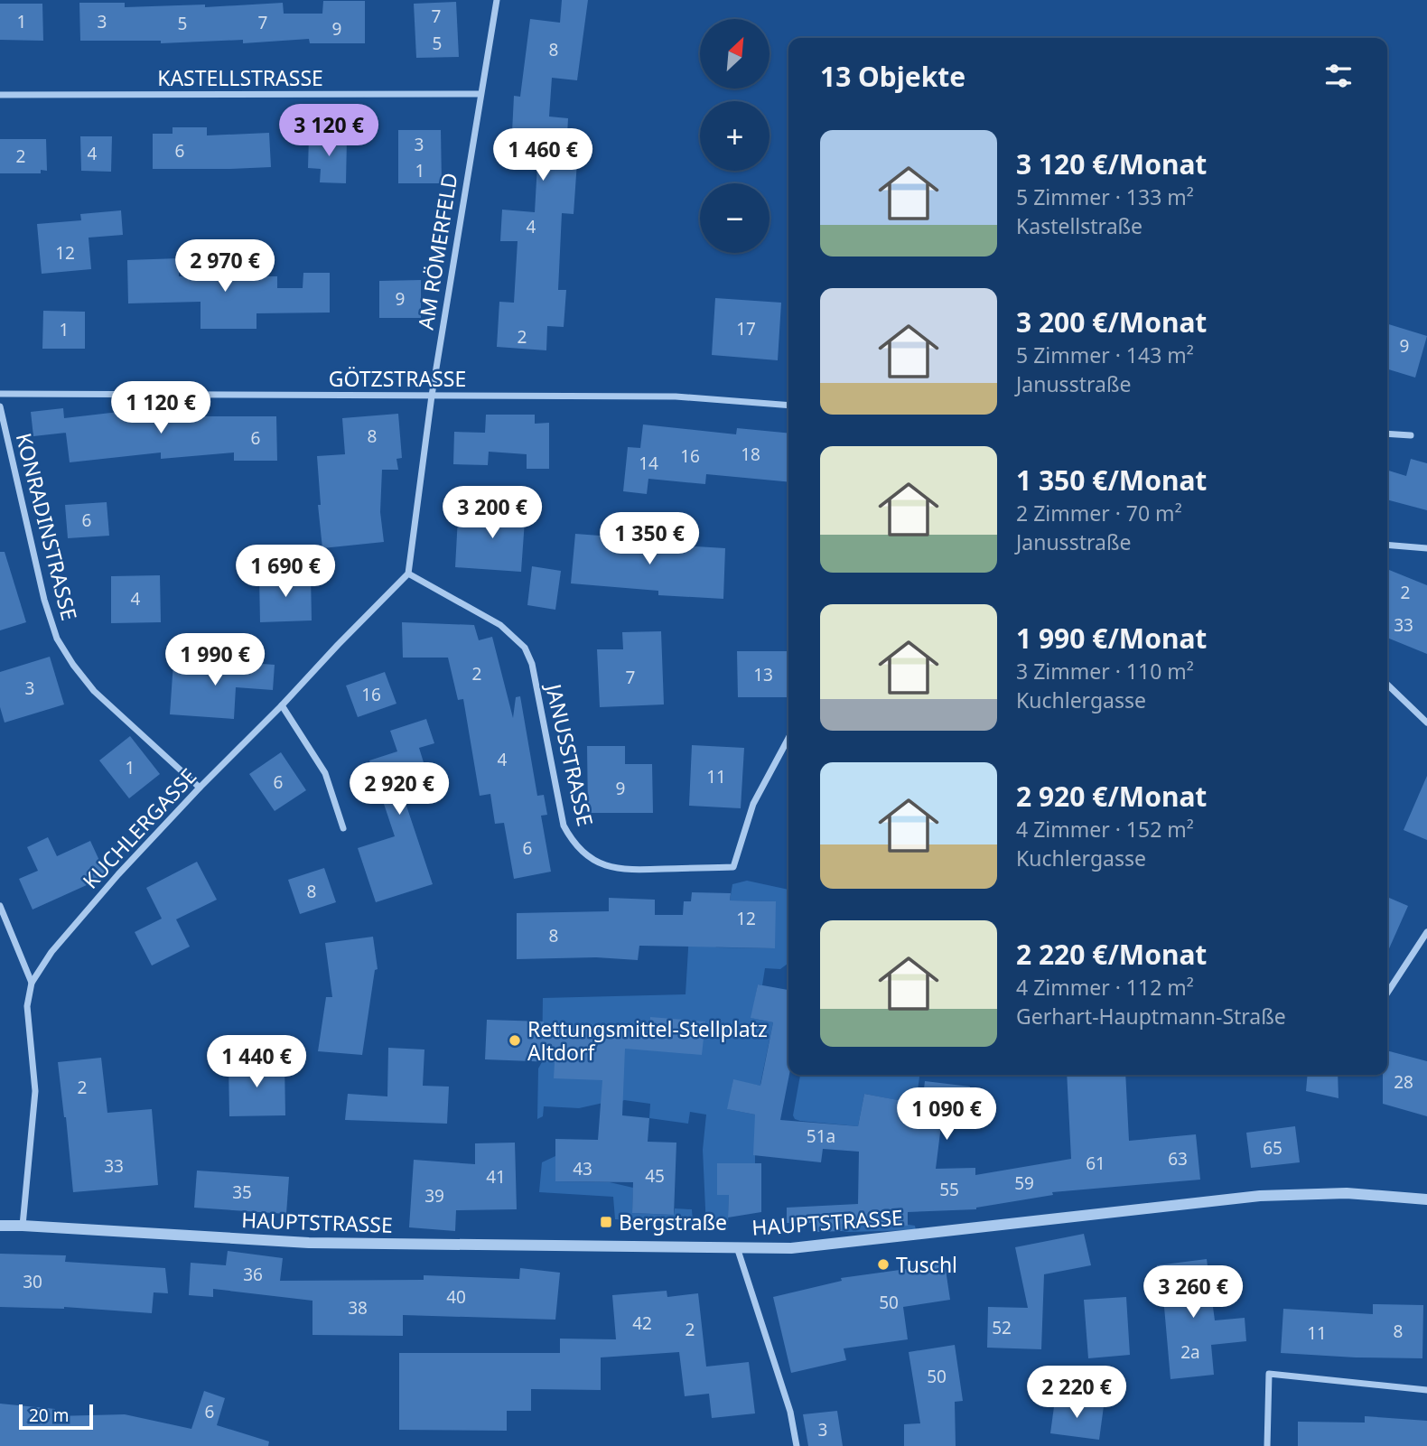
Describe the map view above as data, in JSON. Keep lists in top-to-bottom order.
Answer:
{
  "streets": {
    "street": [
      "KASTELLSTRASSE",
      "AM RÖMERFELD",
      "GÖTZSTRASSE",
      "KONRADINSTRASSE",
      "JANUSSTRASSE",
      "KUCHLERGASSE",
      "HAUPTSTRASSE"
    ]
  },
  "crossings": [
    ["KASTELLSTRASSE", "AM RÖMERFELD"],
    ["AM RÖMERFELD", "GÖTZSTRASSE"],
    ["KONRADINSTRASSE", "KUCHLERGASSE"],
    ["JANUSSTRASSE", "KUCHLERGASSE"]
  ],
  "places": {
    "other": ["Rettungsmittel-Stellplatz Altdorf", "Tuschl"],
    "transit": ["Bergstraße"]
  },
  "house_numbers": [
    "7",
    "1",
    "3",
    "7",
    "5",
    "9",
    "5",
    "8",
    "3",
    "6",
    "4",
    "2",
    "1",
    "4",
    "12",
    "9",
    "17",
    "1",
    "2",
    "9",
    "8",
    "6",
    "18",
    "16",
    "14",
    "6",
    "2",
    "4",
    "33",
    "2",
    "13",
    "7",
    "3",
    "16",
    "4",
    "1",
    "11",
    "6",
    "9",
    "6",
    "8",
    "12",
    "8",
    "28",
    "2",
    "51a",
    "65",
    "63",
    "61",
    "33",
    "43",
    "45",
    "41",
    "59",
    "55",
    "35",
    "39",
    "36",
    "30",
    "40",
    "50",
    "38",
    "42",
    "52",
    "2",
    "8",
    "11",
    "2a",
    "50",
    "6",
    "3"
  ],
  "scale_bar": "20 m",
  "north": "top right",
  "page": {
    "map_buttons": ["+", "−"],
    "heading": "13 Objekte",
    "price": [
      "3 120 €",
      "1 460 €",
      "2 970 €",
      "1 120 €",
      "3 200 €",
      "1 350 €",
      "1 690 €",
      "1 990 €",
      "2 920 €",
      "1 440 €",
      "1 090 €",
      "3 260 €",
      "2 220 €"
    ],
    "list": [
      {
        "name": "3 120 €/Monat",
        "note": "5 Zimmer · 133 m² · Kastellstraße"
      },
      {
        "name": "3 200 €/Monat",
        "note": "5 Zimmer · 143 m² · Janusstraße"
      },
      {
        "name": "1 350 €/Monat",
        "note": "2 Zimmer · 70 m² · Janusstraße"
      },
      {
        "name": "1 990 €/Monat",
        "note": "3 Zimmer · 110 m² · Kuchlergasse"
      },
      {
        "name": "2 920 €/Monat",
        "note": "4 Zimmer · 152 m² · Kuchlergasse"
      },
      {
        "name": "2 220 €/Monat",
        "note": "4 Zimmer · 112 m² · Gerhart-Hauptmann-Straße"
      }
    ],
    "scale": "20 m"
  }
}
